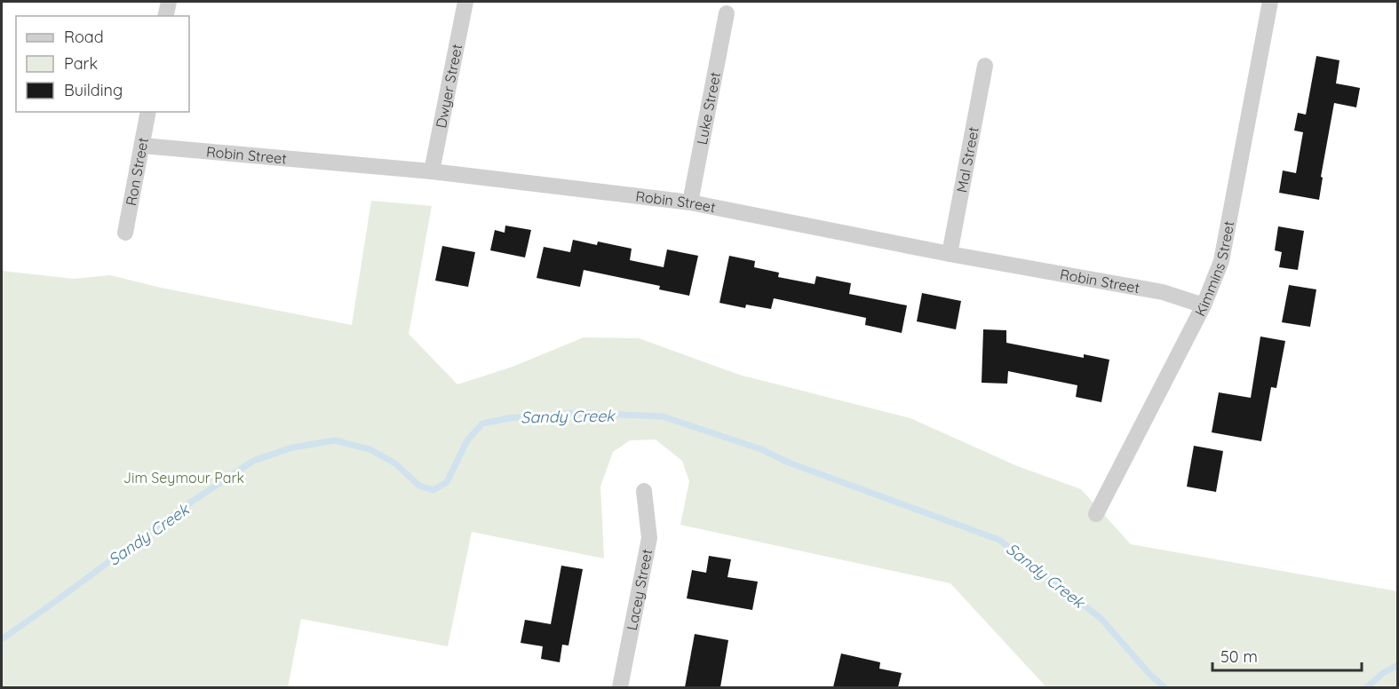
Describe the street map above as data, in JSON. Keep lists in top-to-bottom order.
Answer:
{
  "streets": {
    "street": [
      "Dwyer Street",
      "Luke Street",
      "Robin Street",
      "Mal Street",
      "Ron Street",
      "Kimmins Street",
      "Lacey Street"
    ]
  },
  "crossings": [
    ["Dwyer Street", "Robin Street"],
    ["Luke Street", "Robin Street"],
    ["Robin Street", "Mal Street"],
    ["Robin Street", "Ron Street"],
    ["Robin Street", "Kimmins Street"]
  ],
  "water": ["Sandy Creek"],
  "parks": ["Jim Seymour Park"],
  "legend": ["Road", "Park", "Building"],
  "scale_bar": "50 m"
}
